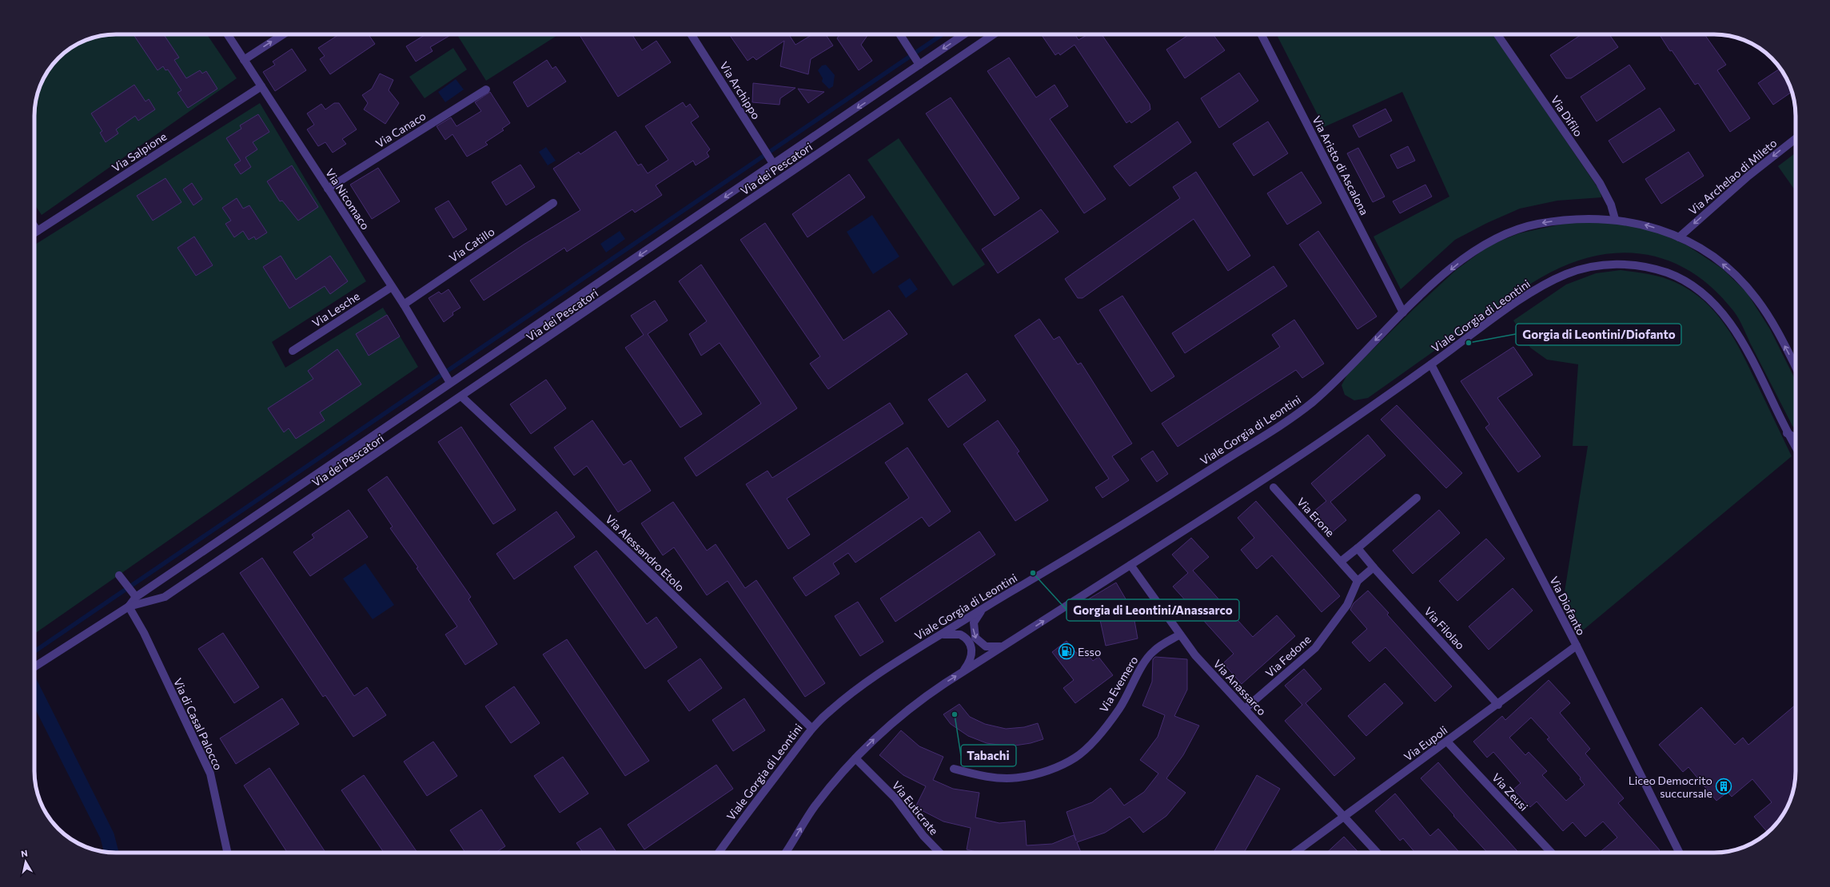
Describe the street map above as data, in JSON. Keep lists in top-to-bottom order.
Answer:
{
  "streets": {
    "street": [
      "Via Archippo",
      "Via Difilo",
      "Via Canaco",
      "Via Salpione",
      "Via Aristo di Ascalona",
      "Via dei Pescatori",
      "Via Archelao di Mileto",
      "Via Nicomaco",
      "Via Catillo",
      "Via Lesche",
      "Viale Gorgia di Leontini",
      "Via Erone",
      "Via Alessandro Etolo",
      "Via Diofanto",
      "Via Filolao",
      "Via Fedone",
      "Via Evemero",
      "Via Anassarco",
      "Via di Casal Palocco",
      "Via Eupoli",
      "Via Zeusi",
      "Via Euticrate"
    ]
  },
  "crossings": [
    ["Via Archippo", "Via dei Pescatori"],
    ["Via Difilo", "Viale Gorgia di Leontini"],
    ["Via Canaco", "Via Nicomaco"],
    ["Via Salpione", "Via Nicomaco"],
    ["Via Aristo di Ascalona", "Viale Gorgia di Leontini"],
    ["Via dei Pescatori", "Via Nicomaco"],
    ["Via dei Pescatori", "Via Alessandro Etolo"],
    ["Via dei Pescatori", "Via di Casal Palocco"],
    ["Via Archelao di Mileto", "Viale Gorgia di Leontini"],
    ["Via Nicomaco", "Via Catillo"],
    ["Via Nicomaco", "Via Lesche"],
    ["Viale Gorgia di Leontini", "Via Alessandro Etolo"],
    ["Viale Gorgia di Leontini", "Via Diofanto"],
    ["Viale Gorgia di Leontini", "Via Anassarco"],
    ["Viale Gorgia di Leontini", "Via Euticrate"],
    ["Via Erone", "Via Fedone"],
    ["Via Diofanto", "Via Eupoli"],
    ["Via Filolao", "Via Eupoli"],
    ["Via Fedone", "Via Anassarco"],
    ["Via Evemero", "Via Anassarco"],
    ["Via Anassarco", "Via Eupoli"],
    ["Via Eupoli", "Via Zeusi"]
  ],
  "one_way": ["Via Archelao di Mileto"],
  "places": {
    "other": ["Gorgia di Leontini/Diofanto", "Gorgia di Leontini/Anassarco", "Tabachi"],
    "fuel station": ["Esso"],
    "building": ["Liceo Democrito succursale"]
  },
  "north": "top"
}
